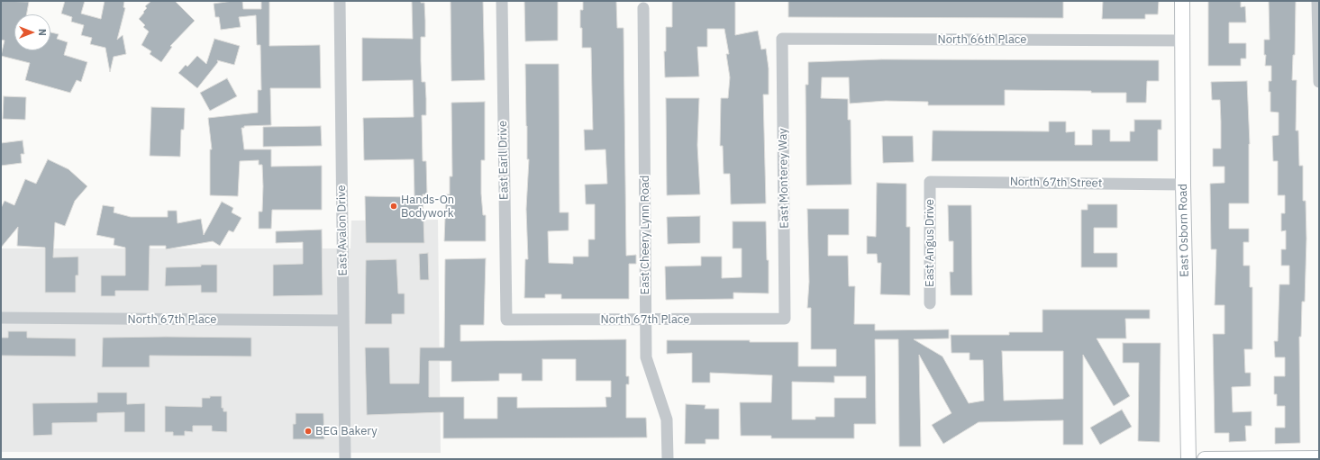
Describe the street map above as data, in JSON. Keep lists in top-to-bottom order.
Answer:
{
  "streets": {
    "main road": ["East Osborn Road"],
    "street": [
      "North 66th Place",
      "East Earll Drive",
      "East Monterey Way",
      "North 67th Street",
      "East Avalon Drive",
      "East Cheery Lynn Road",
      "East Angus Drive",
      "North 67th Place"
    ]
  },
  "crossings": [
    ["North 66th Place", "East Monterey Way"],
    ["North 66th Place", "East Osborn Road"],
    ["East Earll Drive", "North 67th Place"],
    ["East Monterey Way", "North 67th Place"],
    ["North 67th Street", "East Osborn Road"],
    ["North 67th Street", "East Angus Drive"],
    ["East Avalon Drive", "North 67th Place"],
    ["East Cheery Lynn Road", "North 67th Place"]
  ],
  "places": ["Hands-On Bodywork", "BEG Bakery"],
  "north": "right"
}
